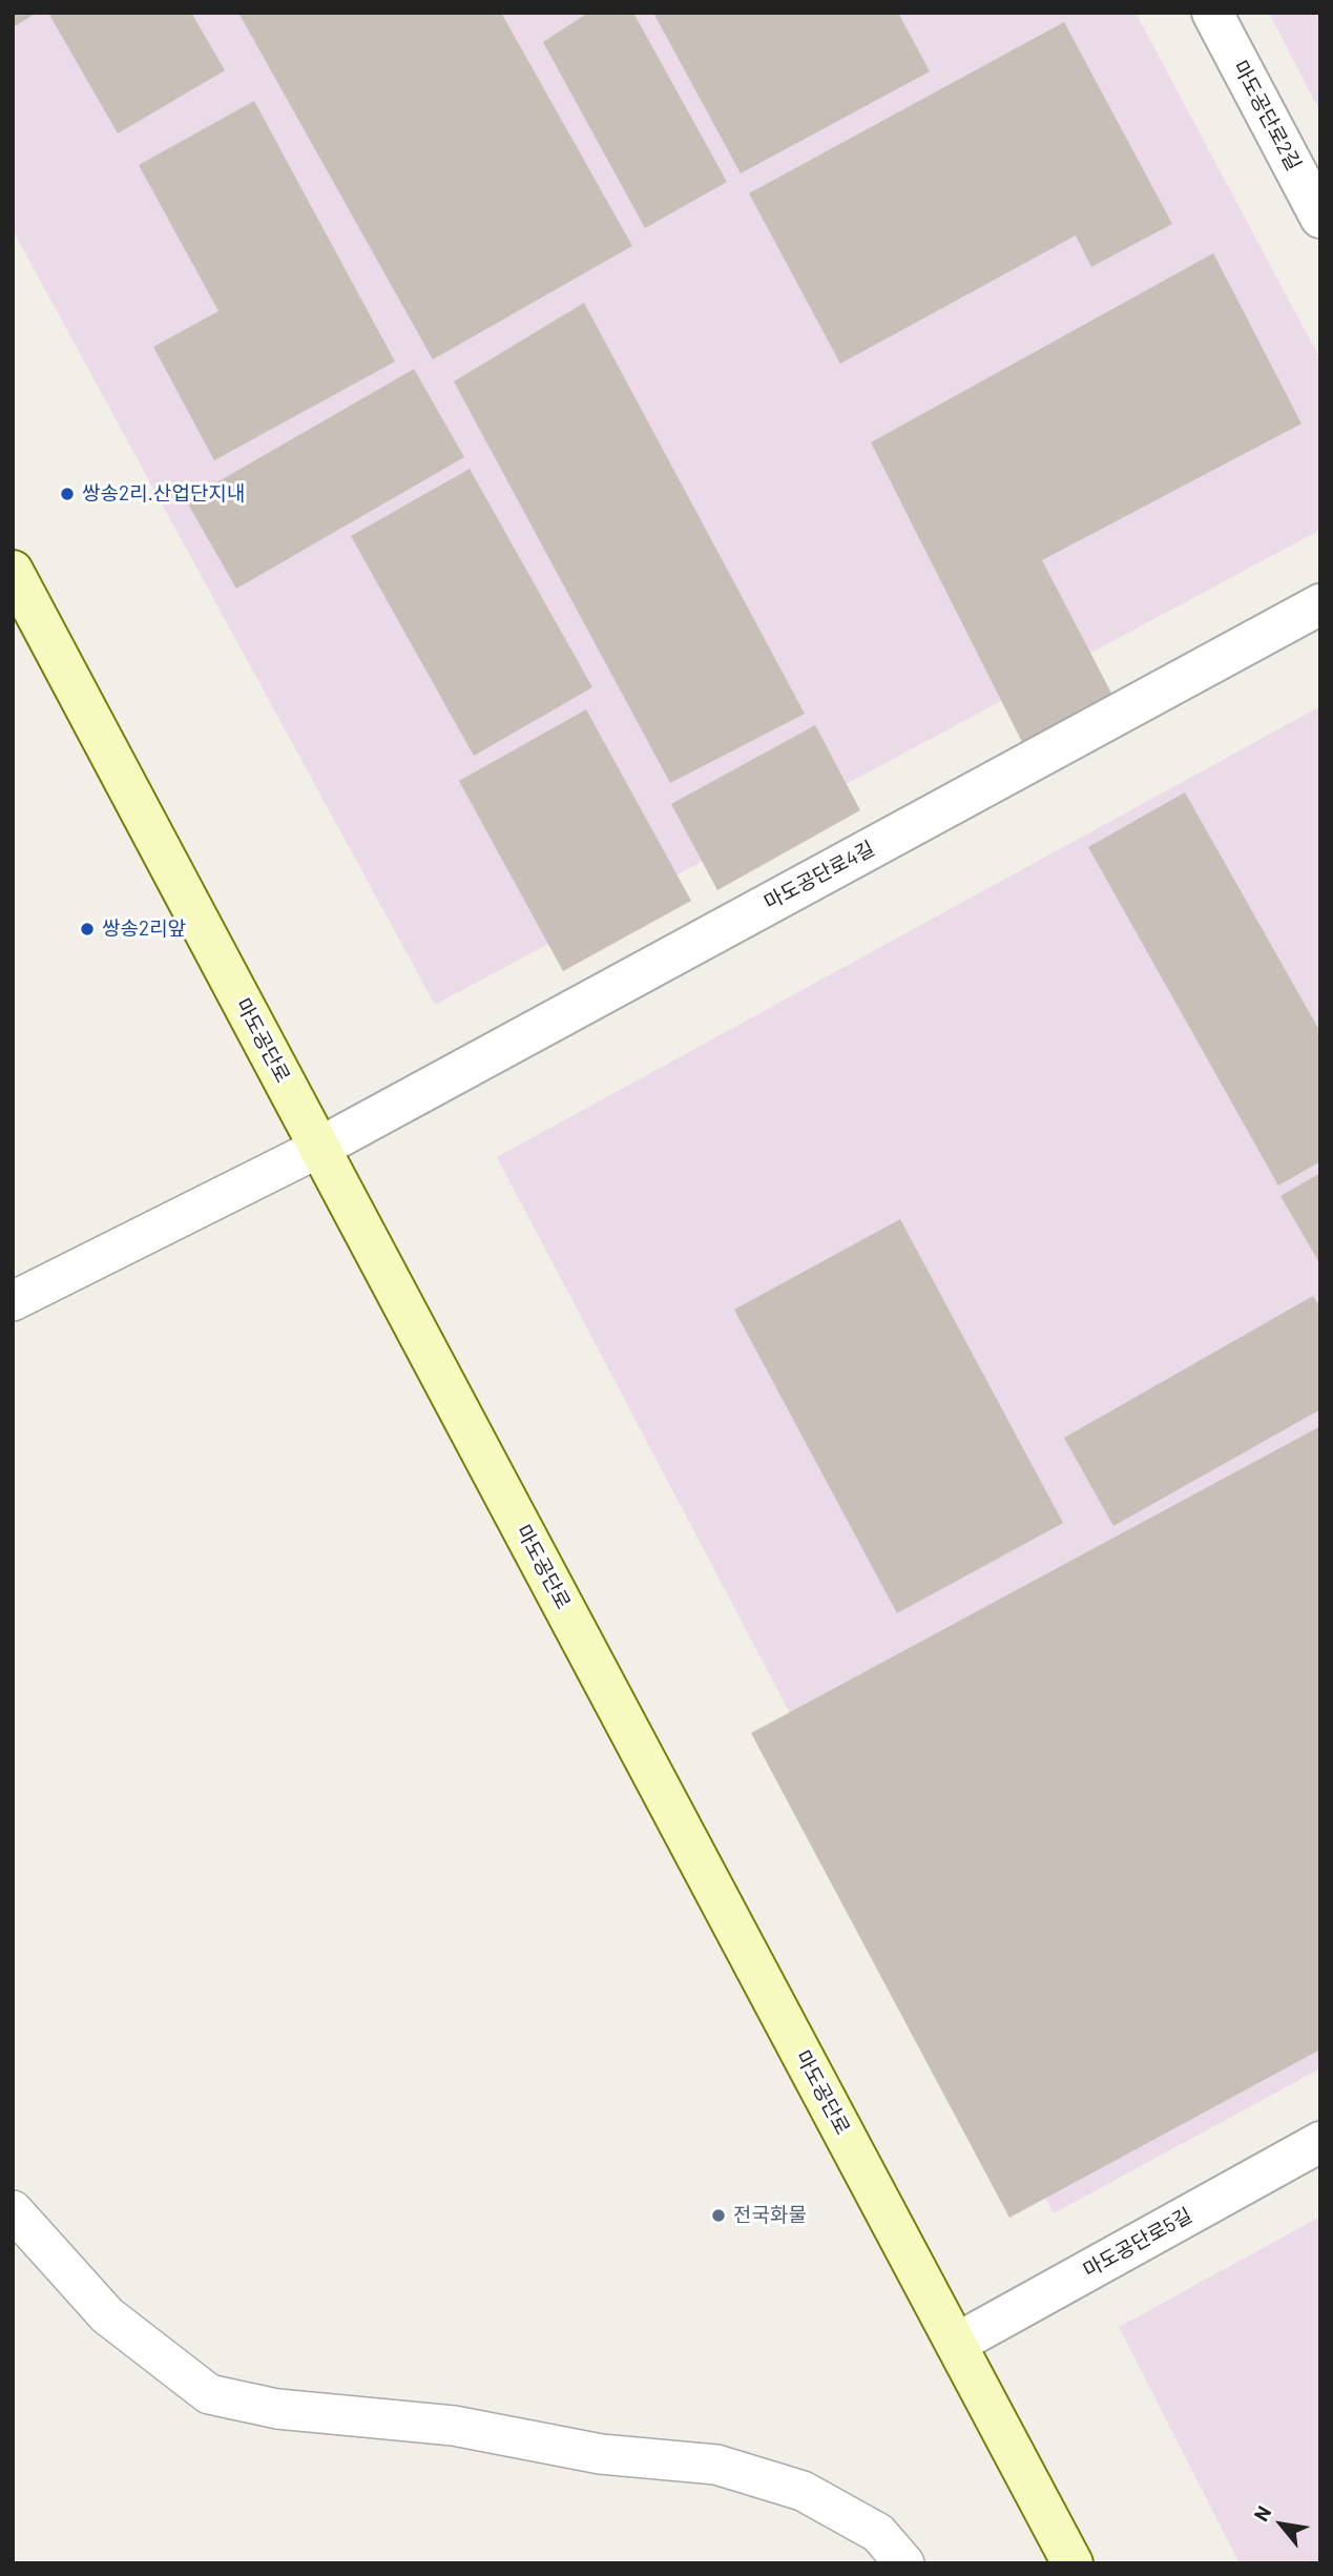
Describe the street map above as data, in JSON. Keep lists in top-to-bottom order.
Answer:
{
  "streets": {
    "main road": ["마도공단로"],
    "street": ["마도공단로2길", "마도공단로4길", "마도공단로5길"]
  },
  "crossings": [
    ["마도공단로4길", "마도공단로"],
    ["마도공단로", "마도공단로5길"]
  ],
  "places": ["쌍송2리.산업단지내", "쌍송2리앞", "전국화물"],
  "north": "top left"
}
